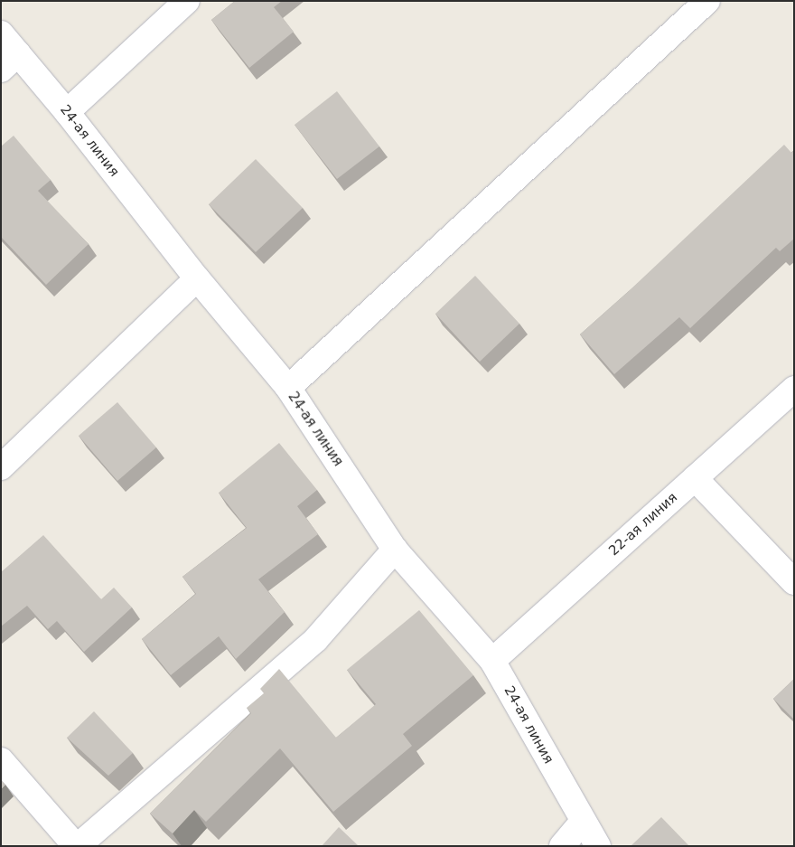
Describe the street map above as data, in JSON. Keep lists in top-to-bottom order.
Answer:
{
  "streets": {
    "street": ["24-ая линия", "22-ая линия"]
  },
  "crossings": [
    ["24-ая линия", "22-ая линия"]
  ]
}
